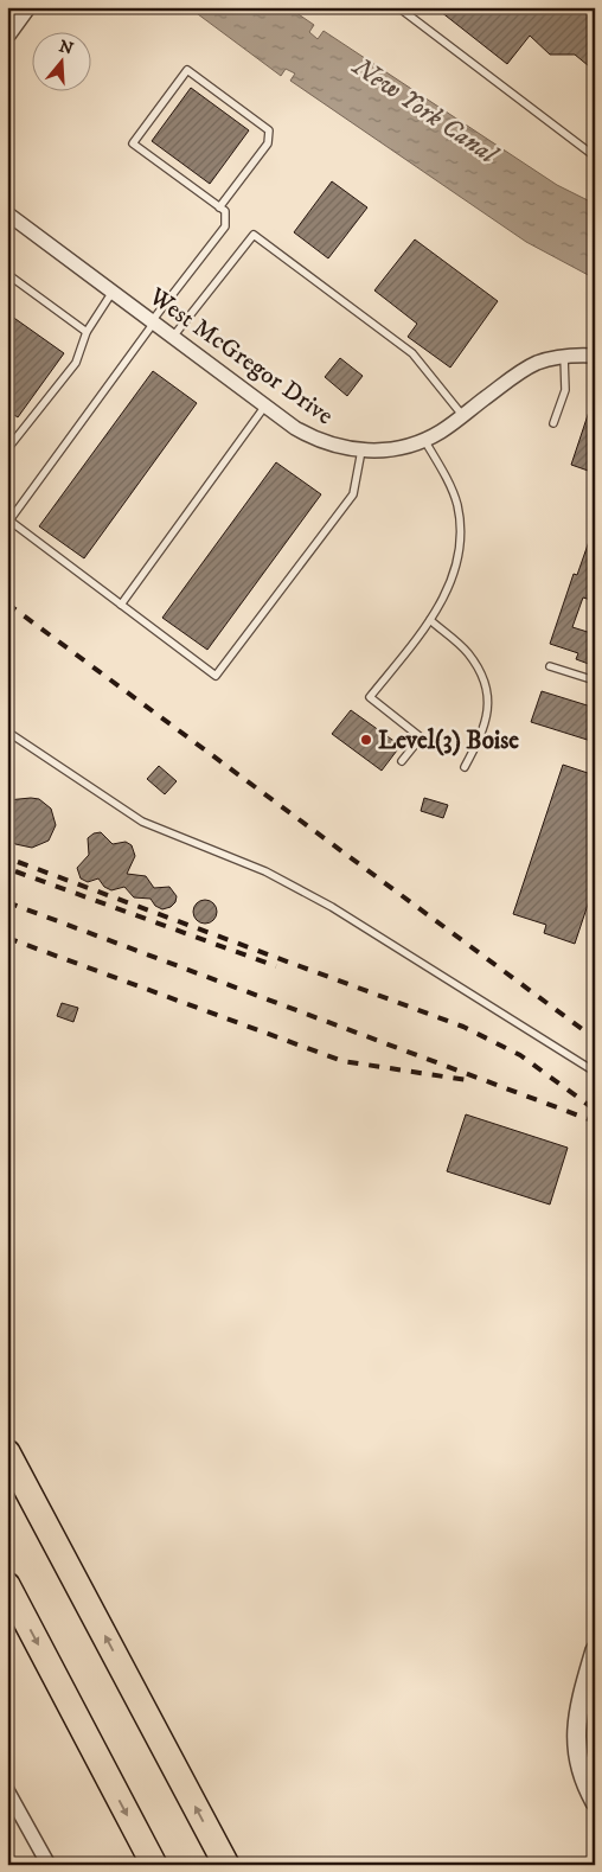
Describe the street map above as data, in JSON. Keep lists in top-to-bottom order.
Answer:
{
  "streets": {
    "street": ["West McGregor Drive"]
  },
  "water": ["New York Canal"],
  "places": ["Level(3) Boise"],
  "north": "top"
}
